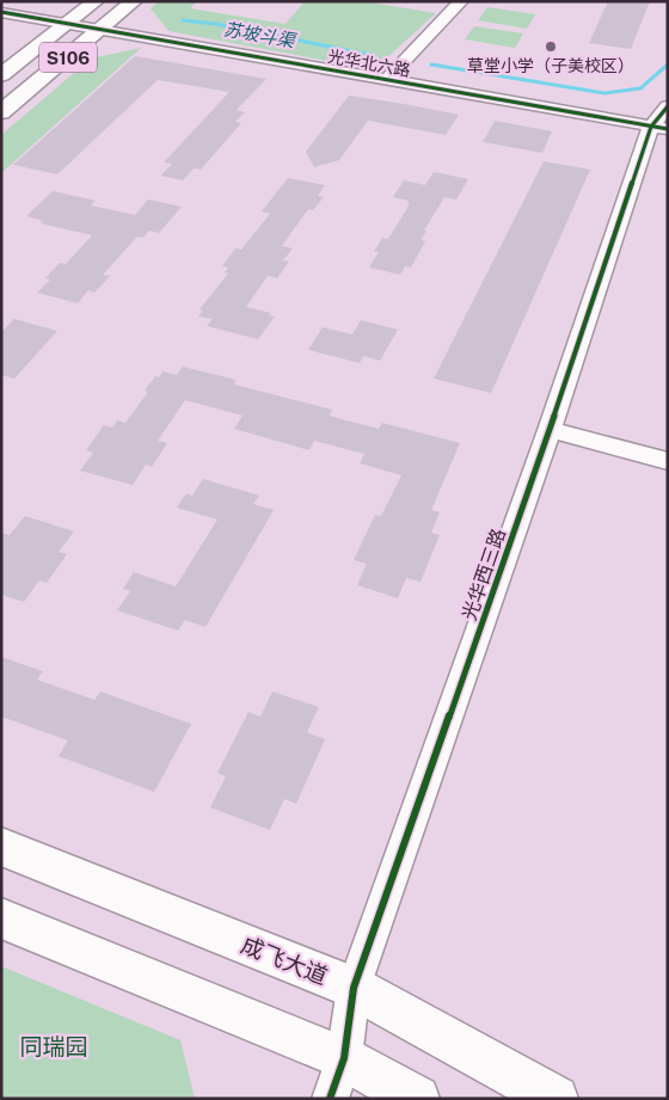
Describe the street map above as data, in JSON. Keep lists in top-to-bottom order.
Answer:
{
  "streets": {
    "main road": ["S106", "成飞大道"],
    "street": ["光华北六路", "光华西三路"]
  },
  "crossings": [
    ["S106", "光华北六路"],
    ["光华北六路", "光华西三路"],
    ["光华西三路", "成飞大道"]
  ],
  "water": ["苏坡斗渠"],
  "parks": ["同瑞园"],
  "places": ["草堂小学（子美校区）"]
}
